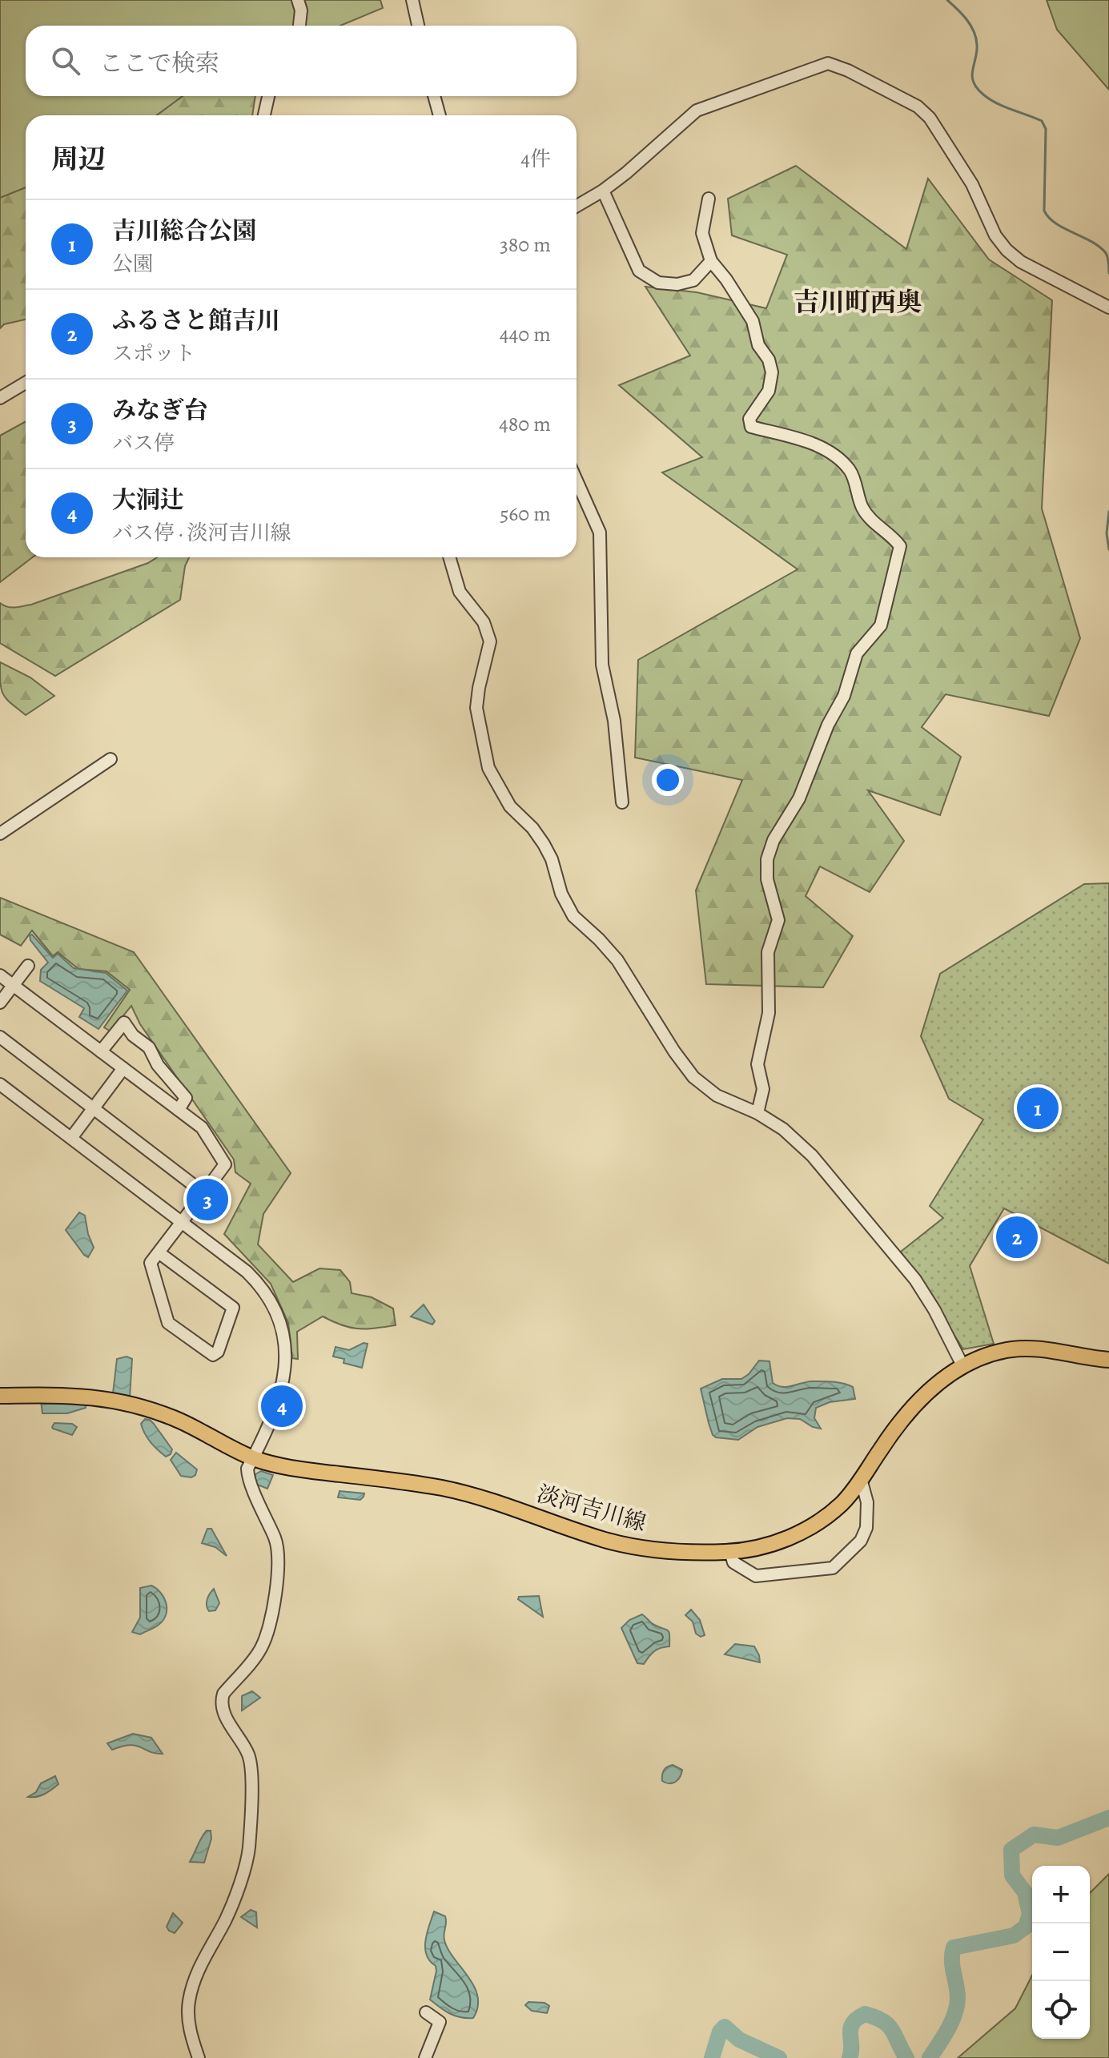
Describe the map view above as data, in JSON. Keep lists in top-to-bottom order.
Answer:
{
  "streets": {
    "main road": ["淡河吉川線"]
  },
  "districts": ["吉川町西奥"],
  "page": {
    "search": "ここで検索",
    "heading": ["周辺", "4件"],
    "list": [
      {
        "mark": "1",
        "name": "吉川総合公園",
        "note": "公園",
        "value": "380 m"
      },
      {
        "mark": "2",
        "name": "ふるさと館吉川",
        "note": "スポット",
        "value": "440 m"
      },
      {
        "mark": "3",
        "name": "みなぎ台",
        "note": "バス停",
        "value": "480 m"
      },
      {
        "mark": "4",
        "name": "大洞辻",
        "note": "バス停 · 淡河吉川線",
        "value": "560 m"
      }
    ],
    "pins": [
      "1",
      "3",
      "2",
      "4"
    ],
    "map_buttons": ["+", "−"]
  }
}
